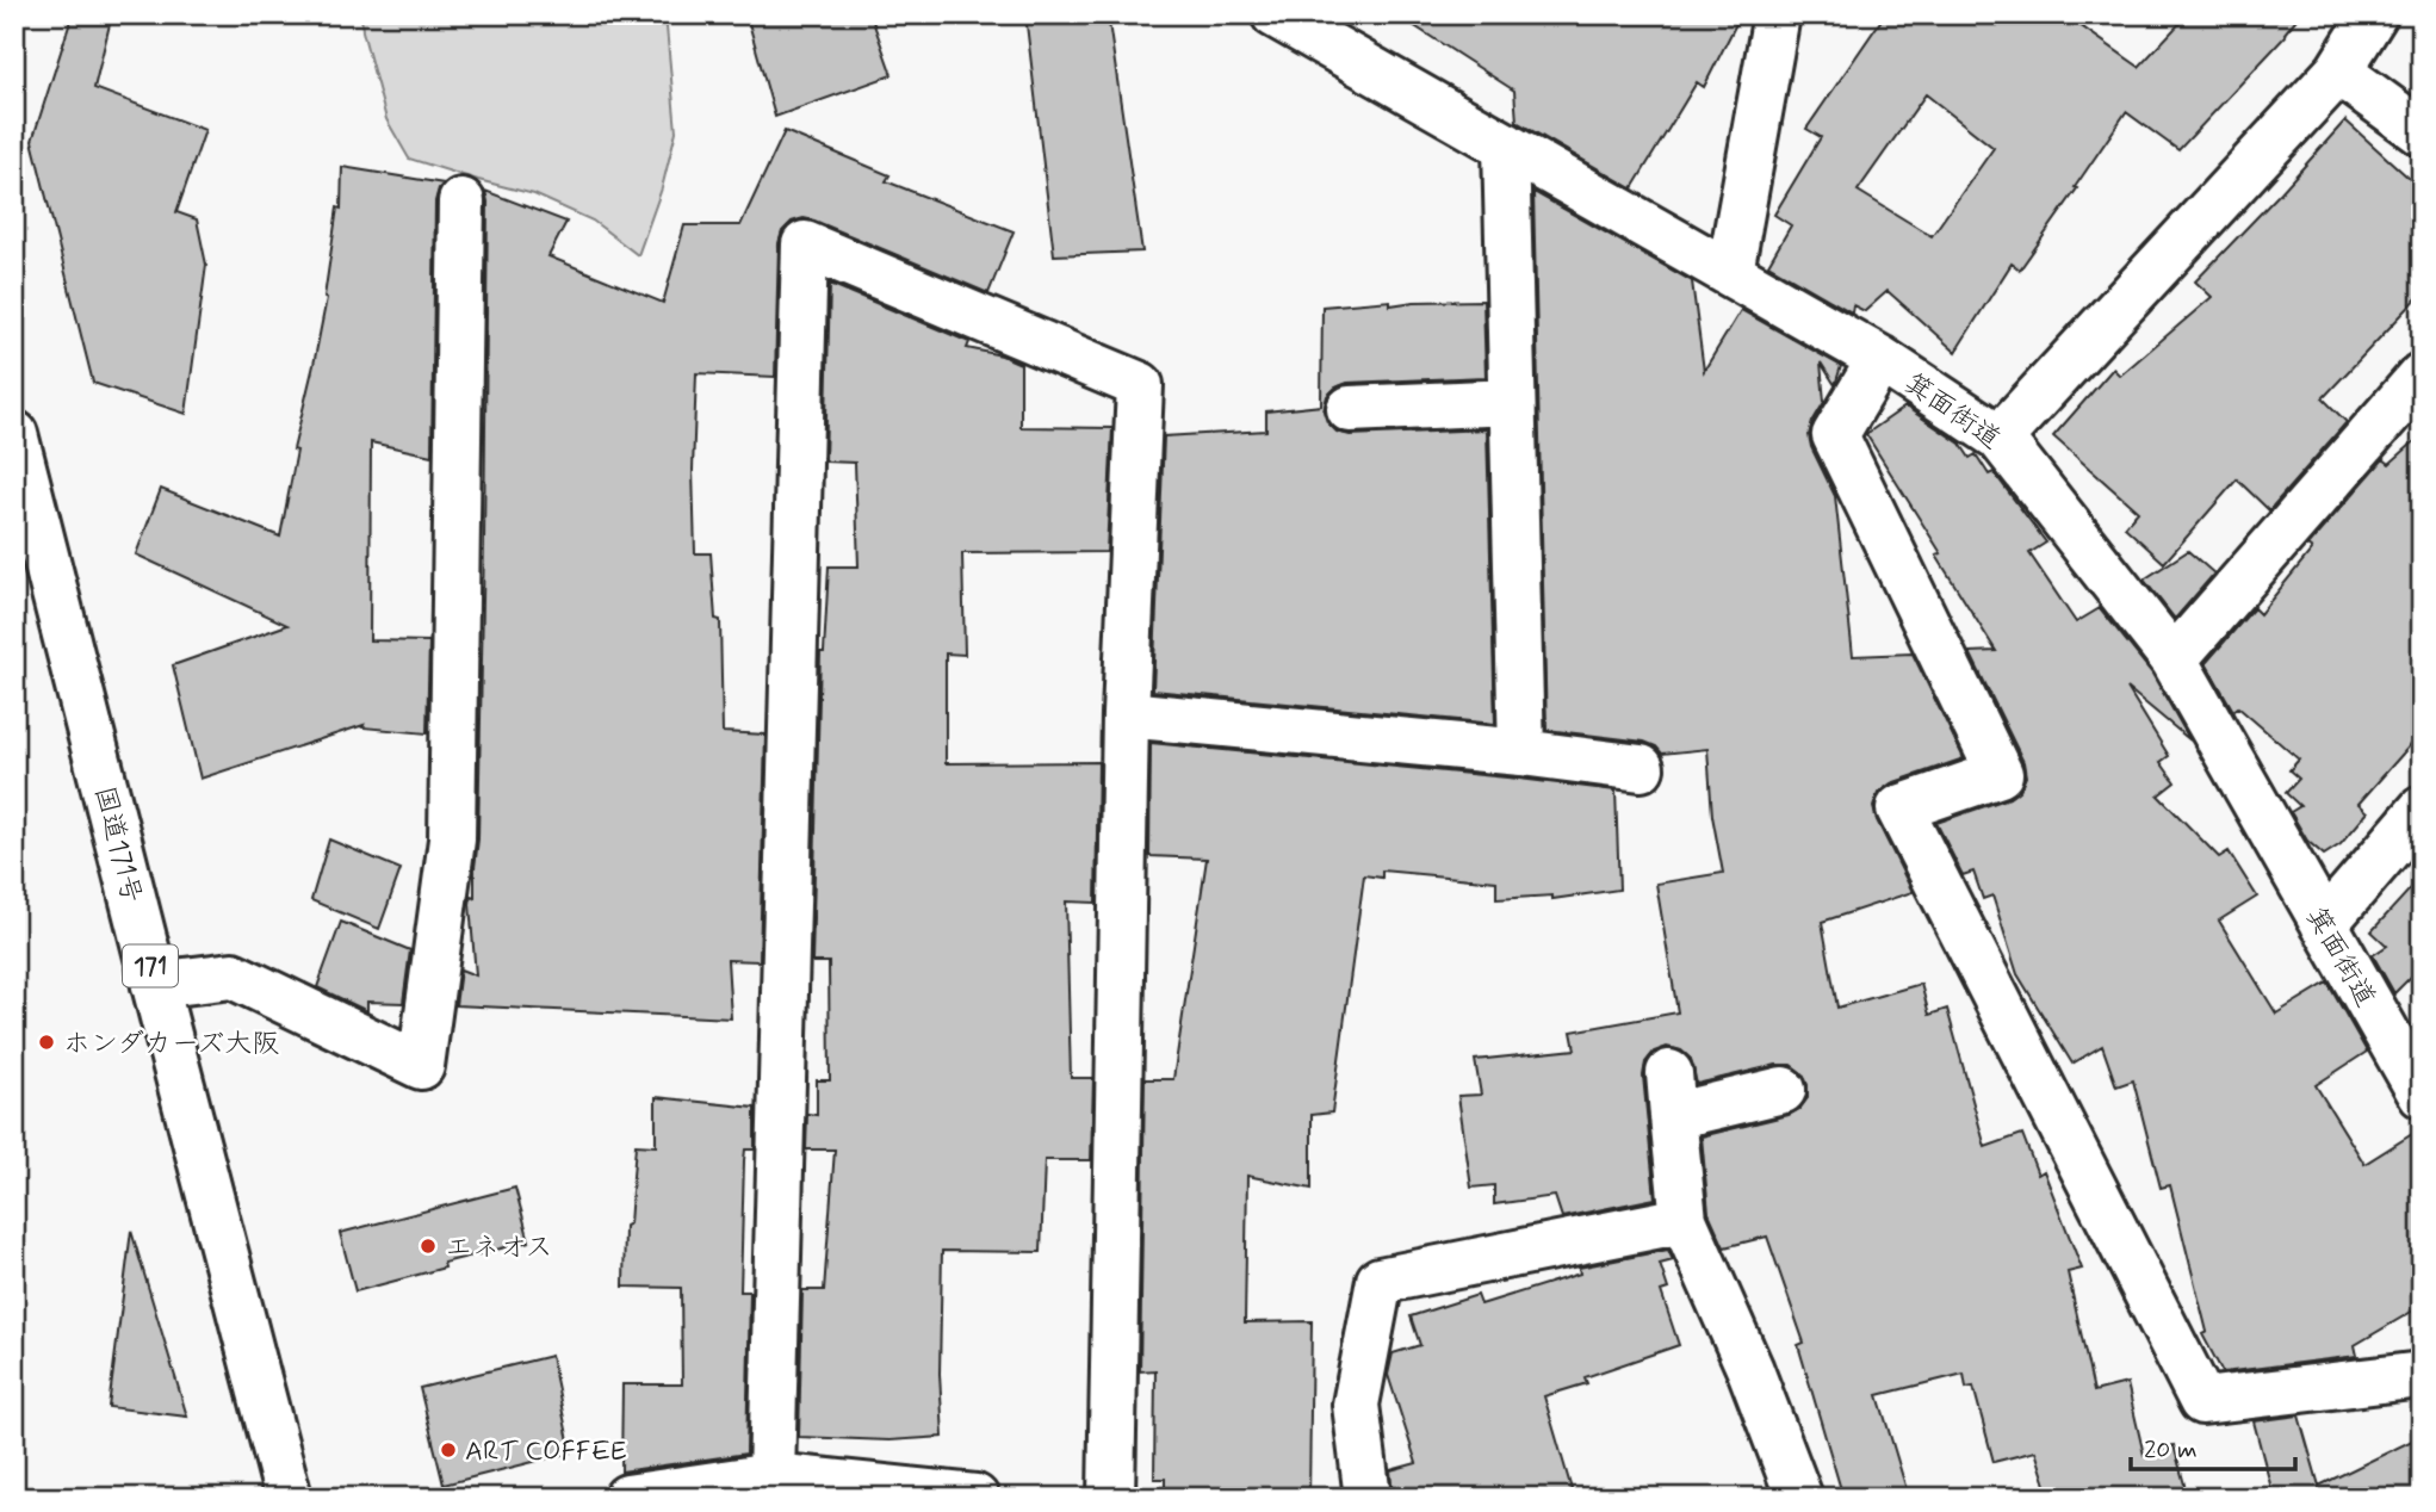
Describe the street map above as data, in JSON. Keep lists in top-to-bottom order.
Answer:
{
  "streets": {
    "main road": ["箕面街道", "国道171号", "171"]
  },
  "places": ["ホンダカーズ大阪", "エネオス", "ART COFFEE"],
  "scale_bar": "20 m"
}
